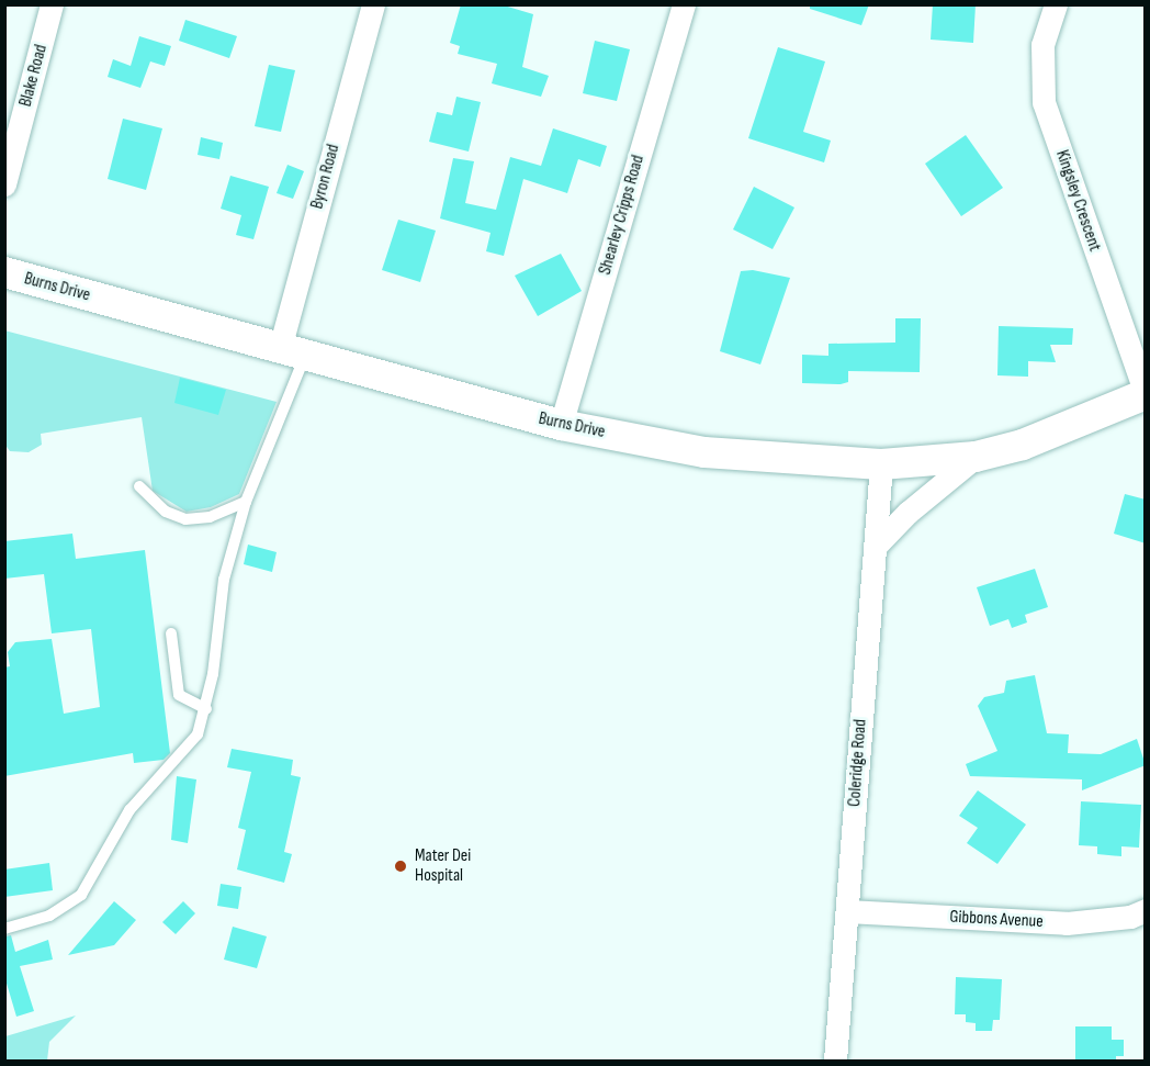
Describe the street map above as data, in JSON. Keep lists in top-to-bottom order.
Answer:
{
  "streets": {
    "main road": ["Burns Drive"],
    "street": [
      "Blake Road",
      "Byron Road",
      "Kingsley Crescent",
      "Shearley Cripps Road",
      "Coleridge Road",
      "Gibbons Avenue"
    ]
  },
  "crossings": [
    ["Byron Road", "Burns Drive"],
    ["Kingsley Crescent", "Burns Drive"],
    ["Shearley Cripps Road", "Burns Drive"],
    ["Burns Drive", "Coleridge Road"],
    ["Coleridge Road", "Gibbons Avenue"]
  ],
  "places": ["Mater Dei Hospital"]
}
